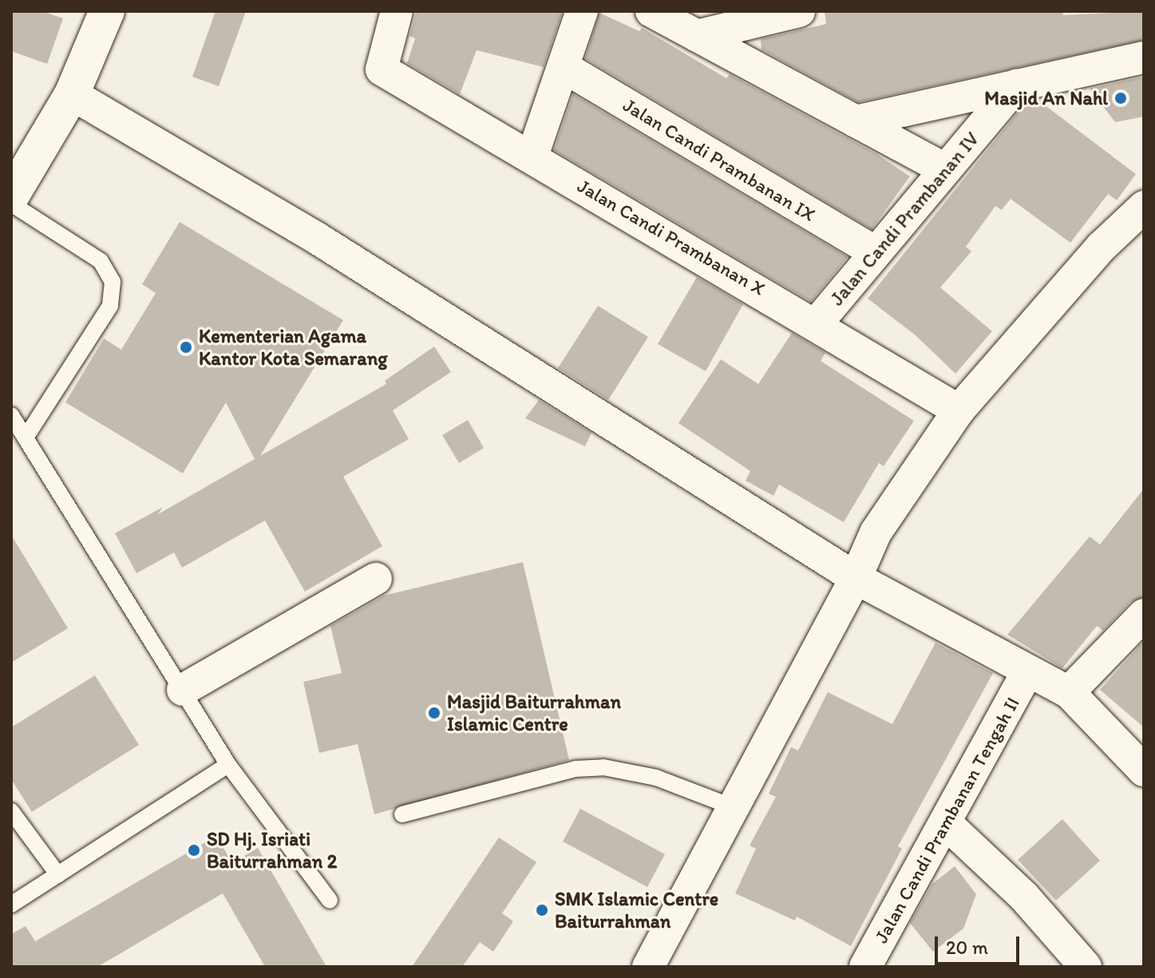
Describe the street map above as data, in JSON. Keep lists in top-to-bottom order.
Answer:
{
  "streets": {
    "street": [
      "Jalan Candi Prambanan IX",
      "Jalan Candi Prambanan IV",
      "Jalan Candi Prambanan X",
      "Jalan Candi Prambanan Tengah II"
    ]
  },
  "crossings": [
    ["Jalan Candi Prambanan IX", "Jalan Candi Prambanan IV"],
    ["Jalan Candi Prambanan IV", "Jalan Candi Prambanan X"]
  ],
  "places": [
    "Masjid An Nahl",
    "Kementerian Agama Kantor Kota Semarang",
    "Masjid Baiturrahman Islamic Centre",
    "SD Hj. Isriati Baiturrahman 2",
    "SMK Islamic Centre Baiturrahman"
  ],
  "scale_bar": "20 m"
}
